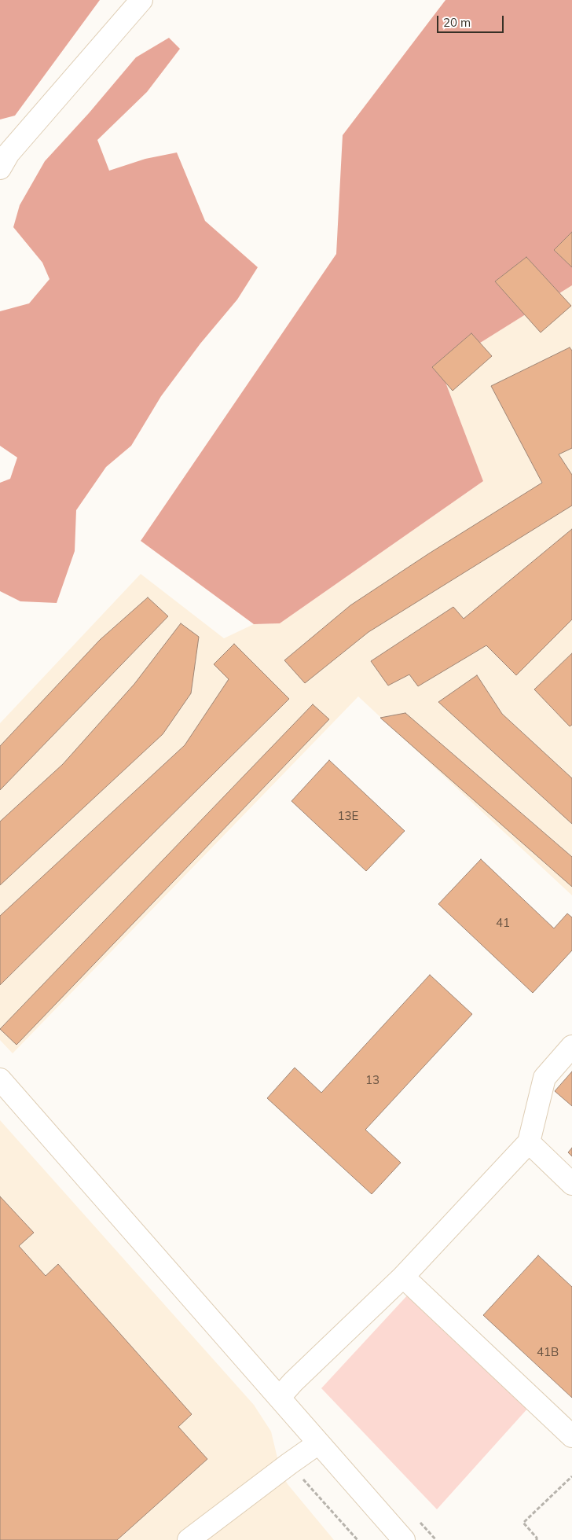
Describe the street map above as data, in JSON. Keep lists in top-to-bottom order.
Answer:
{
  "house_numbers": [
    "13Е",
    "41",
    "13",
    "41В"
  ],
  "scale_bar": "20 m"
}
